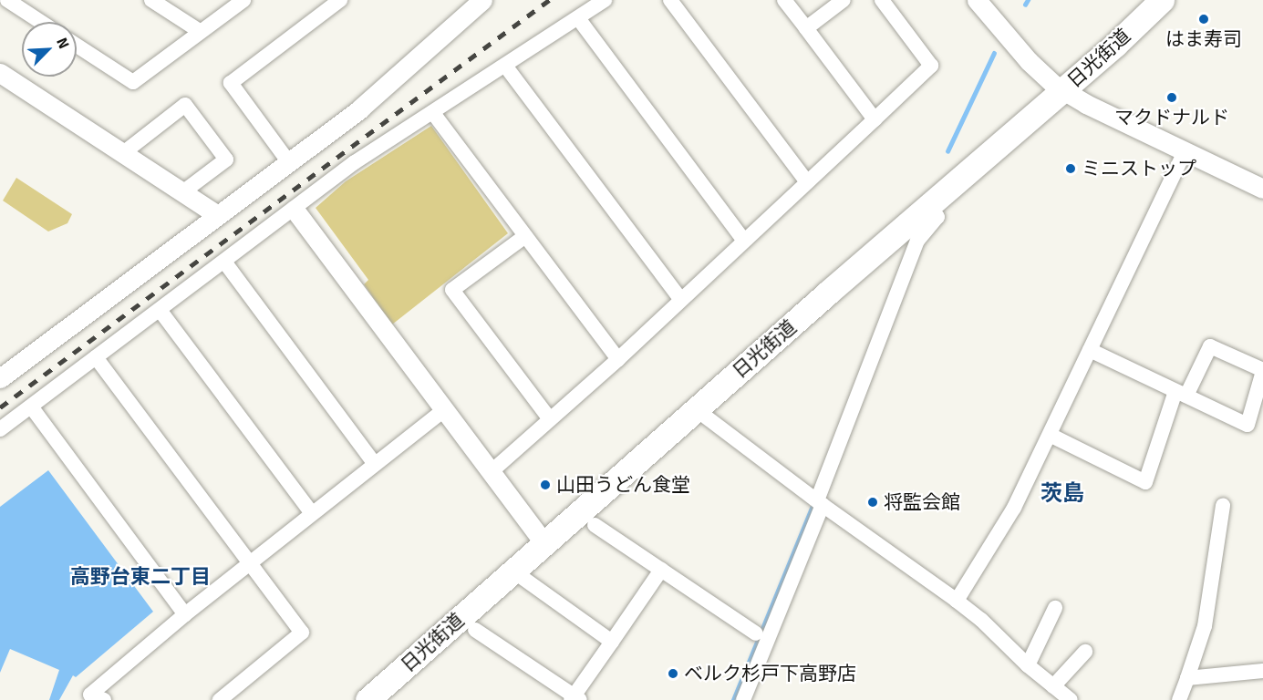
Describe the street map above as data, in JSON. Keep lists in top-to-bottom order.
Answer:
{
  "streets": {
    "highway": ["日光街道"]
  },
  "districts": ["茨島", "高野台東二丁目"],
  "places": [
    "はま寿司",
    "マクドナルド",
    "ミニストップ",
    "山田うどん食堂",
    "将監会館",
    "ベルク杉戸下高野店"
  ],
  "north": "top right"
}
